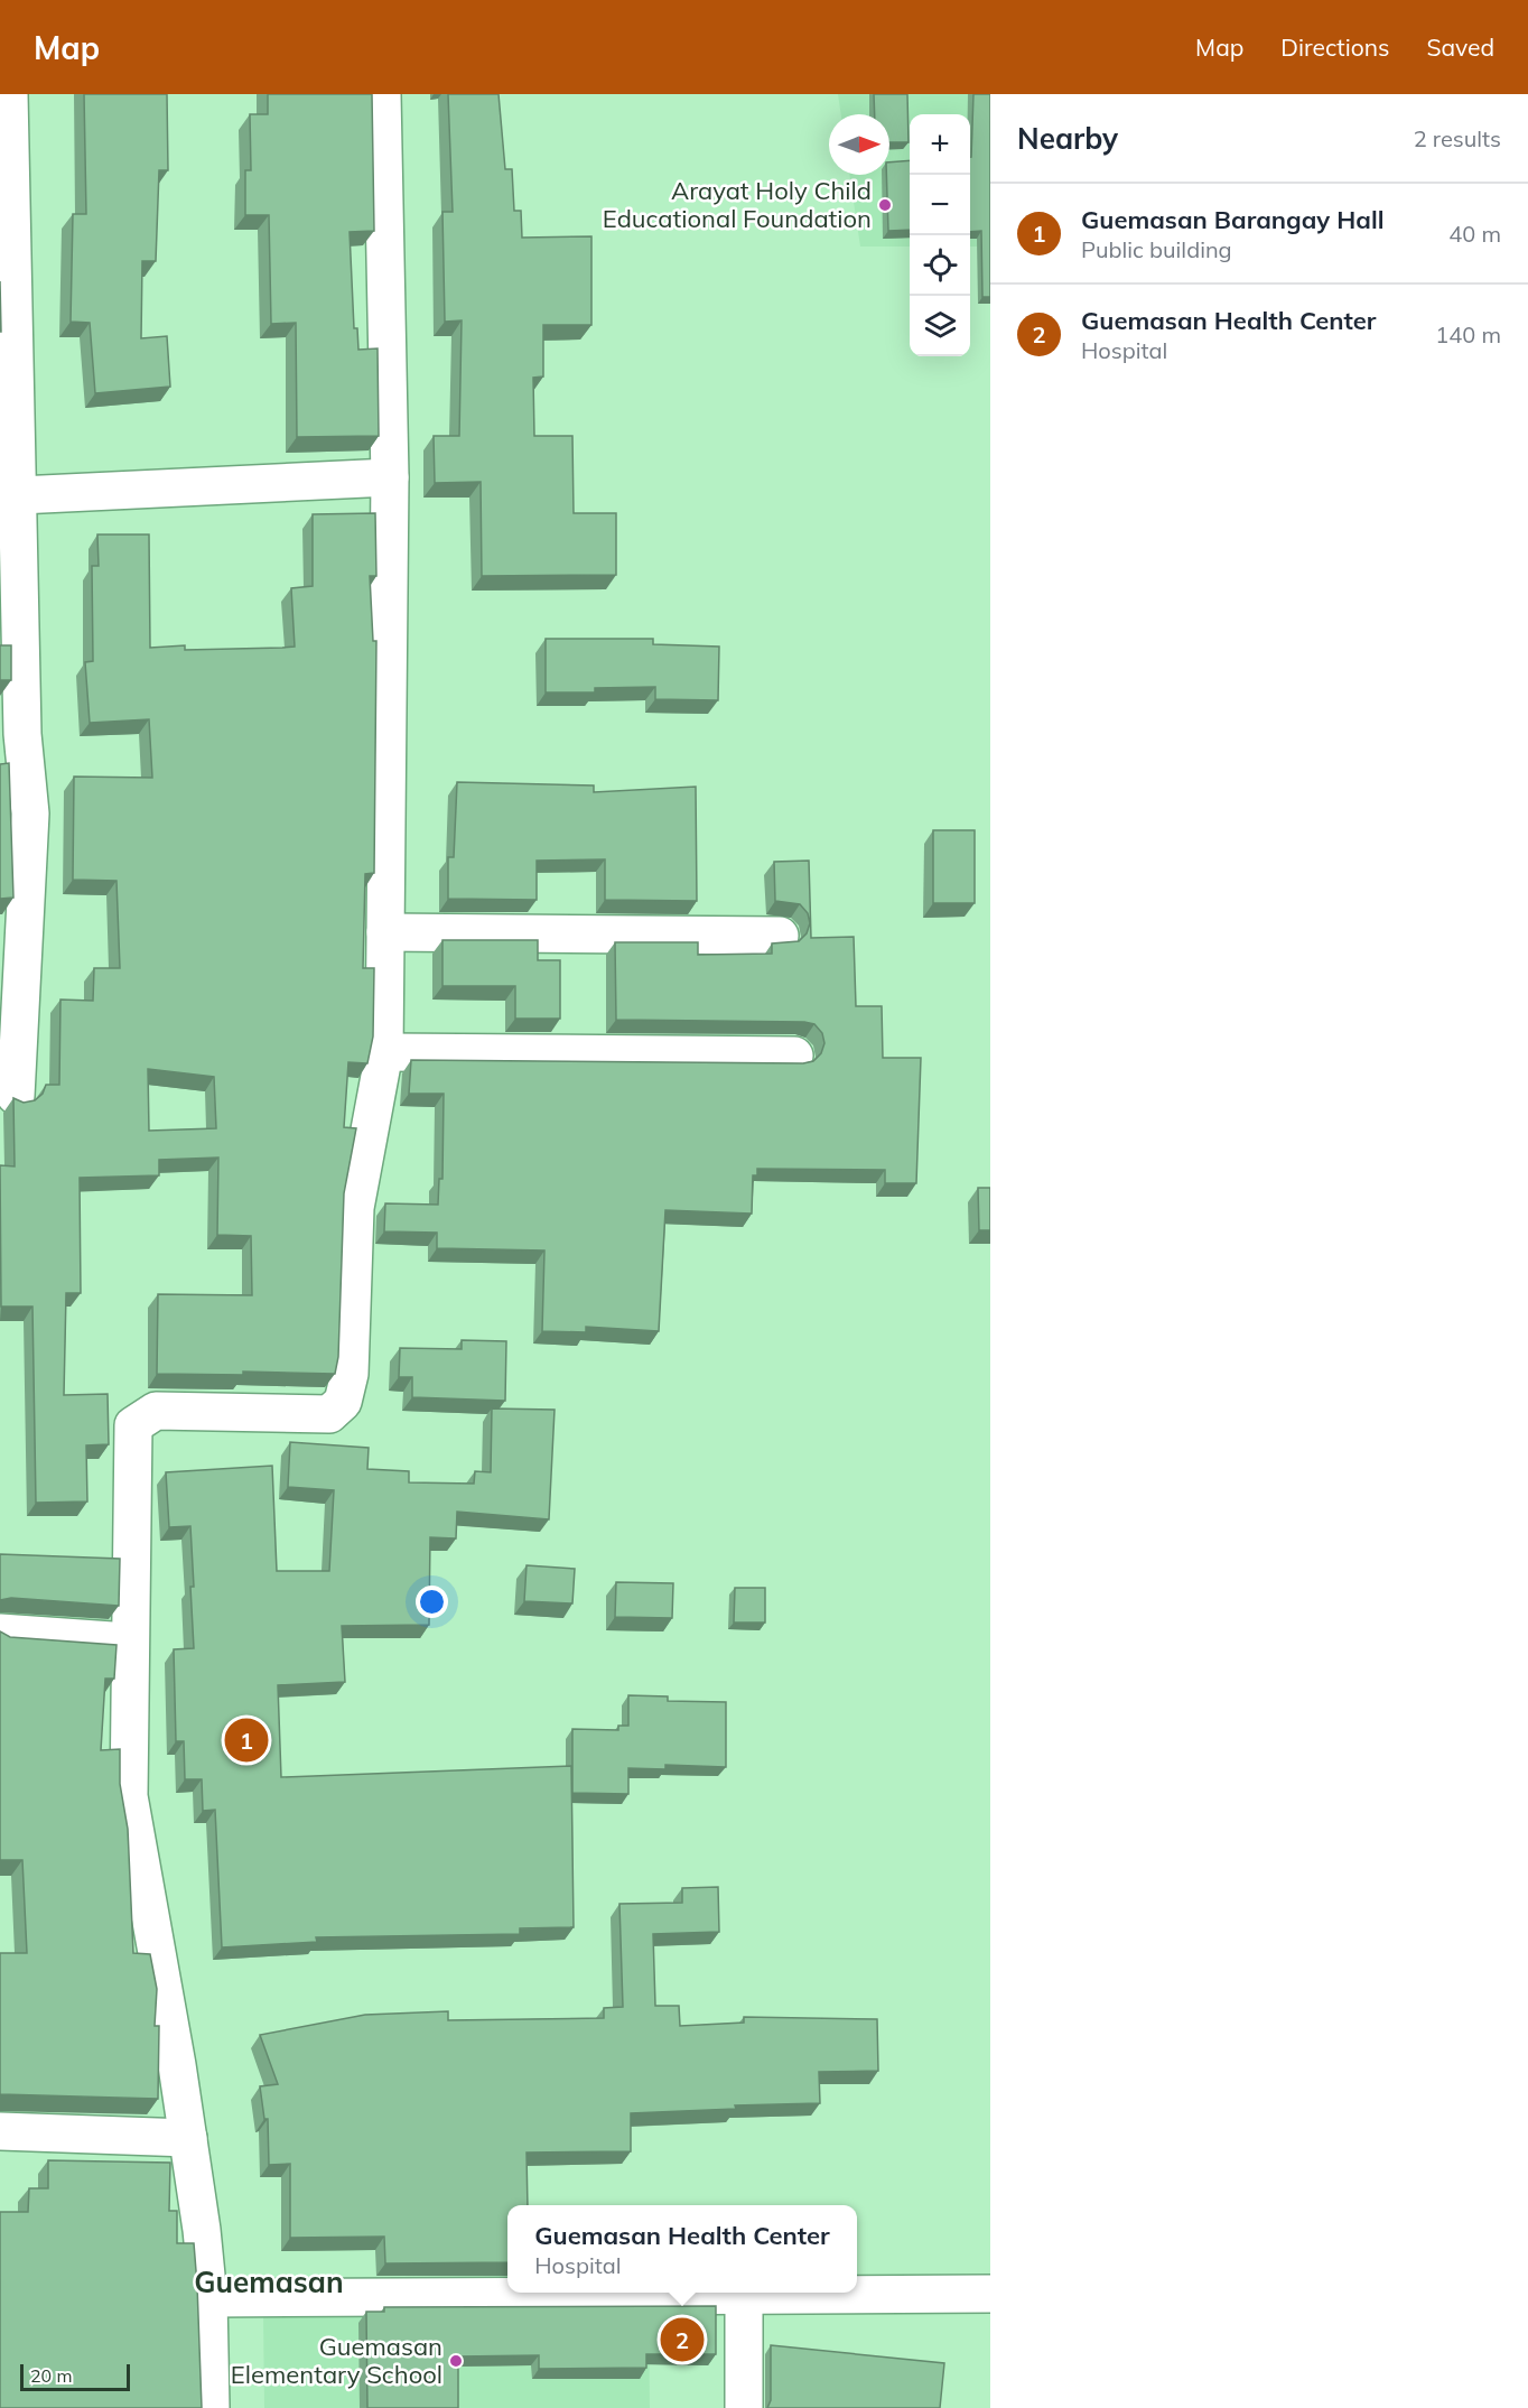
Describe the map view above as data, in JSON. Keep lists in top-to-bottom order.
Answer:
{
  "districts": ["Guemasan"],
  "places": ["Arayat Holy Child Educational Foundation", "Guemasan Elementary School"],
  "scale_bar": "20 m",
  "north": "right",
  "page": {
    "header": "Map",
    "nav": ["Map", "Directions", "Saved"],
    "heading": ["Nearby", "2 results"],
    "map_buttons": ["+", "−"],
    "list": [
      {
        "mark": "1",
        "name": "Guemasan Barangay Hall",
        "note": "Public building",
        "value": "40 m"
      },
      {
        "mark": "2",
        "name": "Guemasan Health Center",
        "note": "Hospital",
        "value": "140 m"
      }
    ],
    "pins": ["1", "2"],
    "popup": ["Guemasan Health Center", "Hospital"],
    "scale": "20 m"
  }
}
